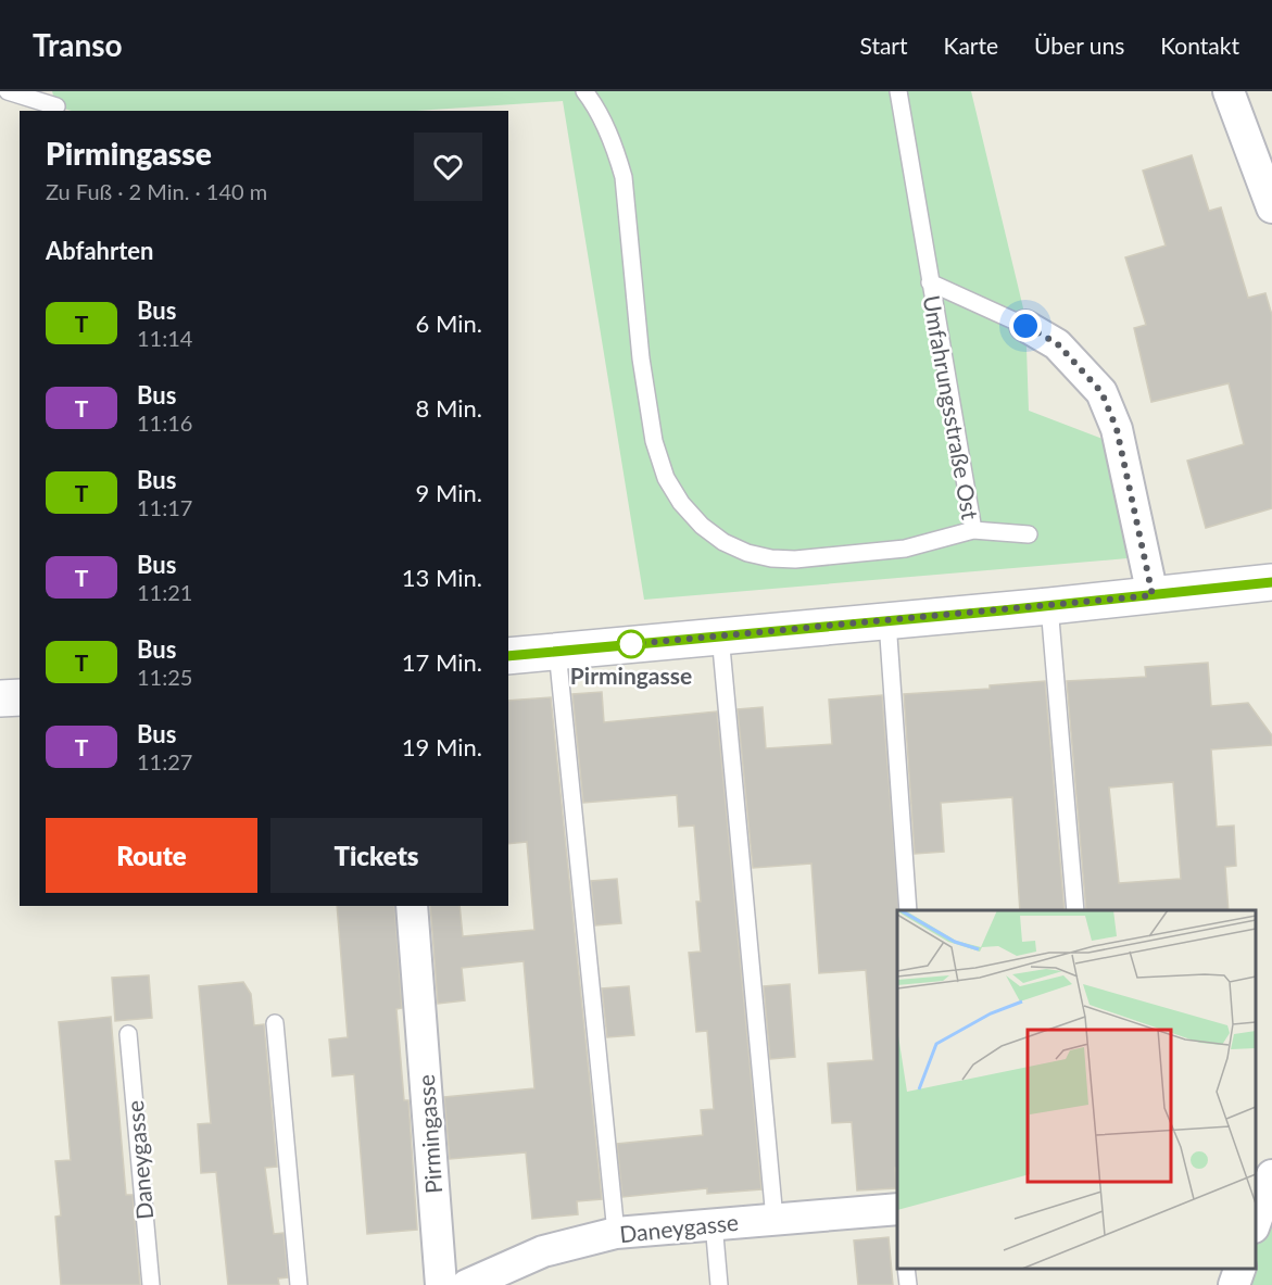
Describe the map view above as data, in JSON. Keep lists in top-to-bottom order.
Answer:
{
  "streets": {
    "street": ["Pirmingasse", "Daneygasse"],
    "lane": ["Umfahrungsstraße Ost"]
  },
  "places": ["Pirmingasse"],
  "lines": ["bus line T"],
  "page": {
    "header": "Transo",
    "nav": [
      "Start",
      "Karte",
      "Über uns",
      "Kontakt"
    ],
    "heading": [
      ["Pirmingasse", "Zu Fuß · 2 Min. · 140 m"],
      "Abfahrten"
    ],
    "list": [
      {
        "mark": "T",
        "name": "Bus",
        "note": "11:14",
        "value": "6 Min."
      },
      {
        "mark": "T",
        "name": "Bus",
        "note": "11:16",
        "value": "8 Min."
      },
      {
        "mark": "T",
        "name": "Bus",
        "note": "11:17",
        "value": "9 Min."
      },
      {
        "mark": "T",
        "name": "Bus",
        "note": "11:21",
        "value": "13 Min."
      },
      {
        "mark": "T",
        "name": "Bus",
        "note": "11:25",
        "value": "17 Min."
      },
      {
        "mark": "T",
        "name": "Bus",
        "note": "11:27",
        "value": "19 Min."
      }
    ],
    "buttons": ["Route", "Tickets"]
  }
}
